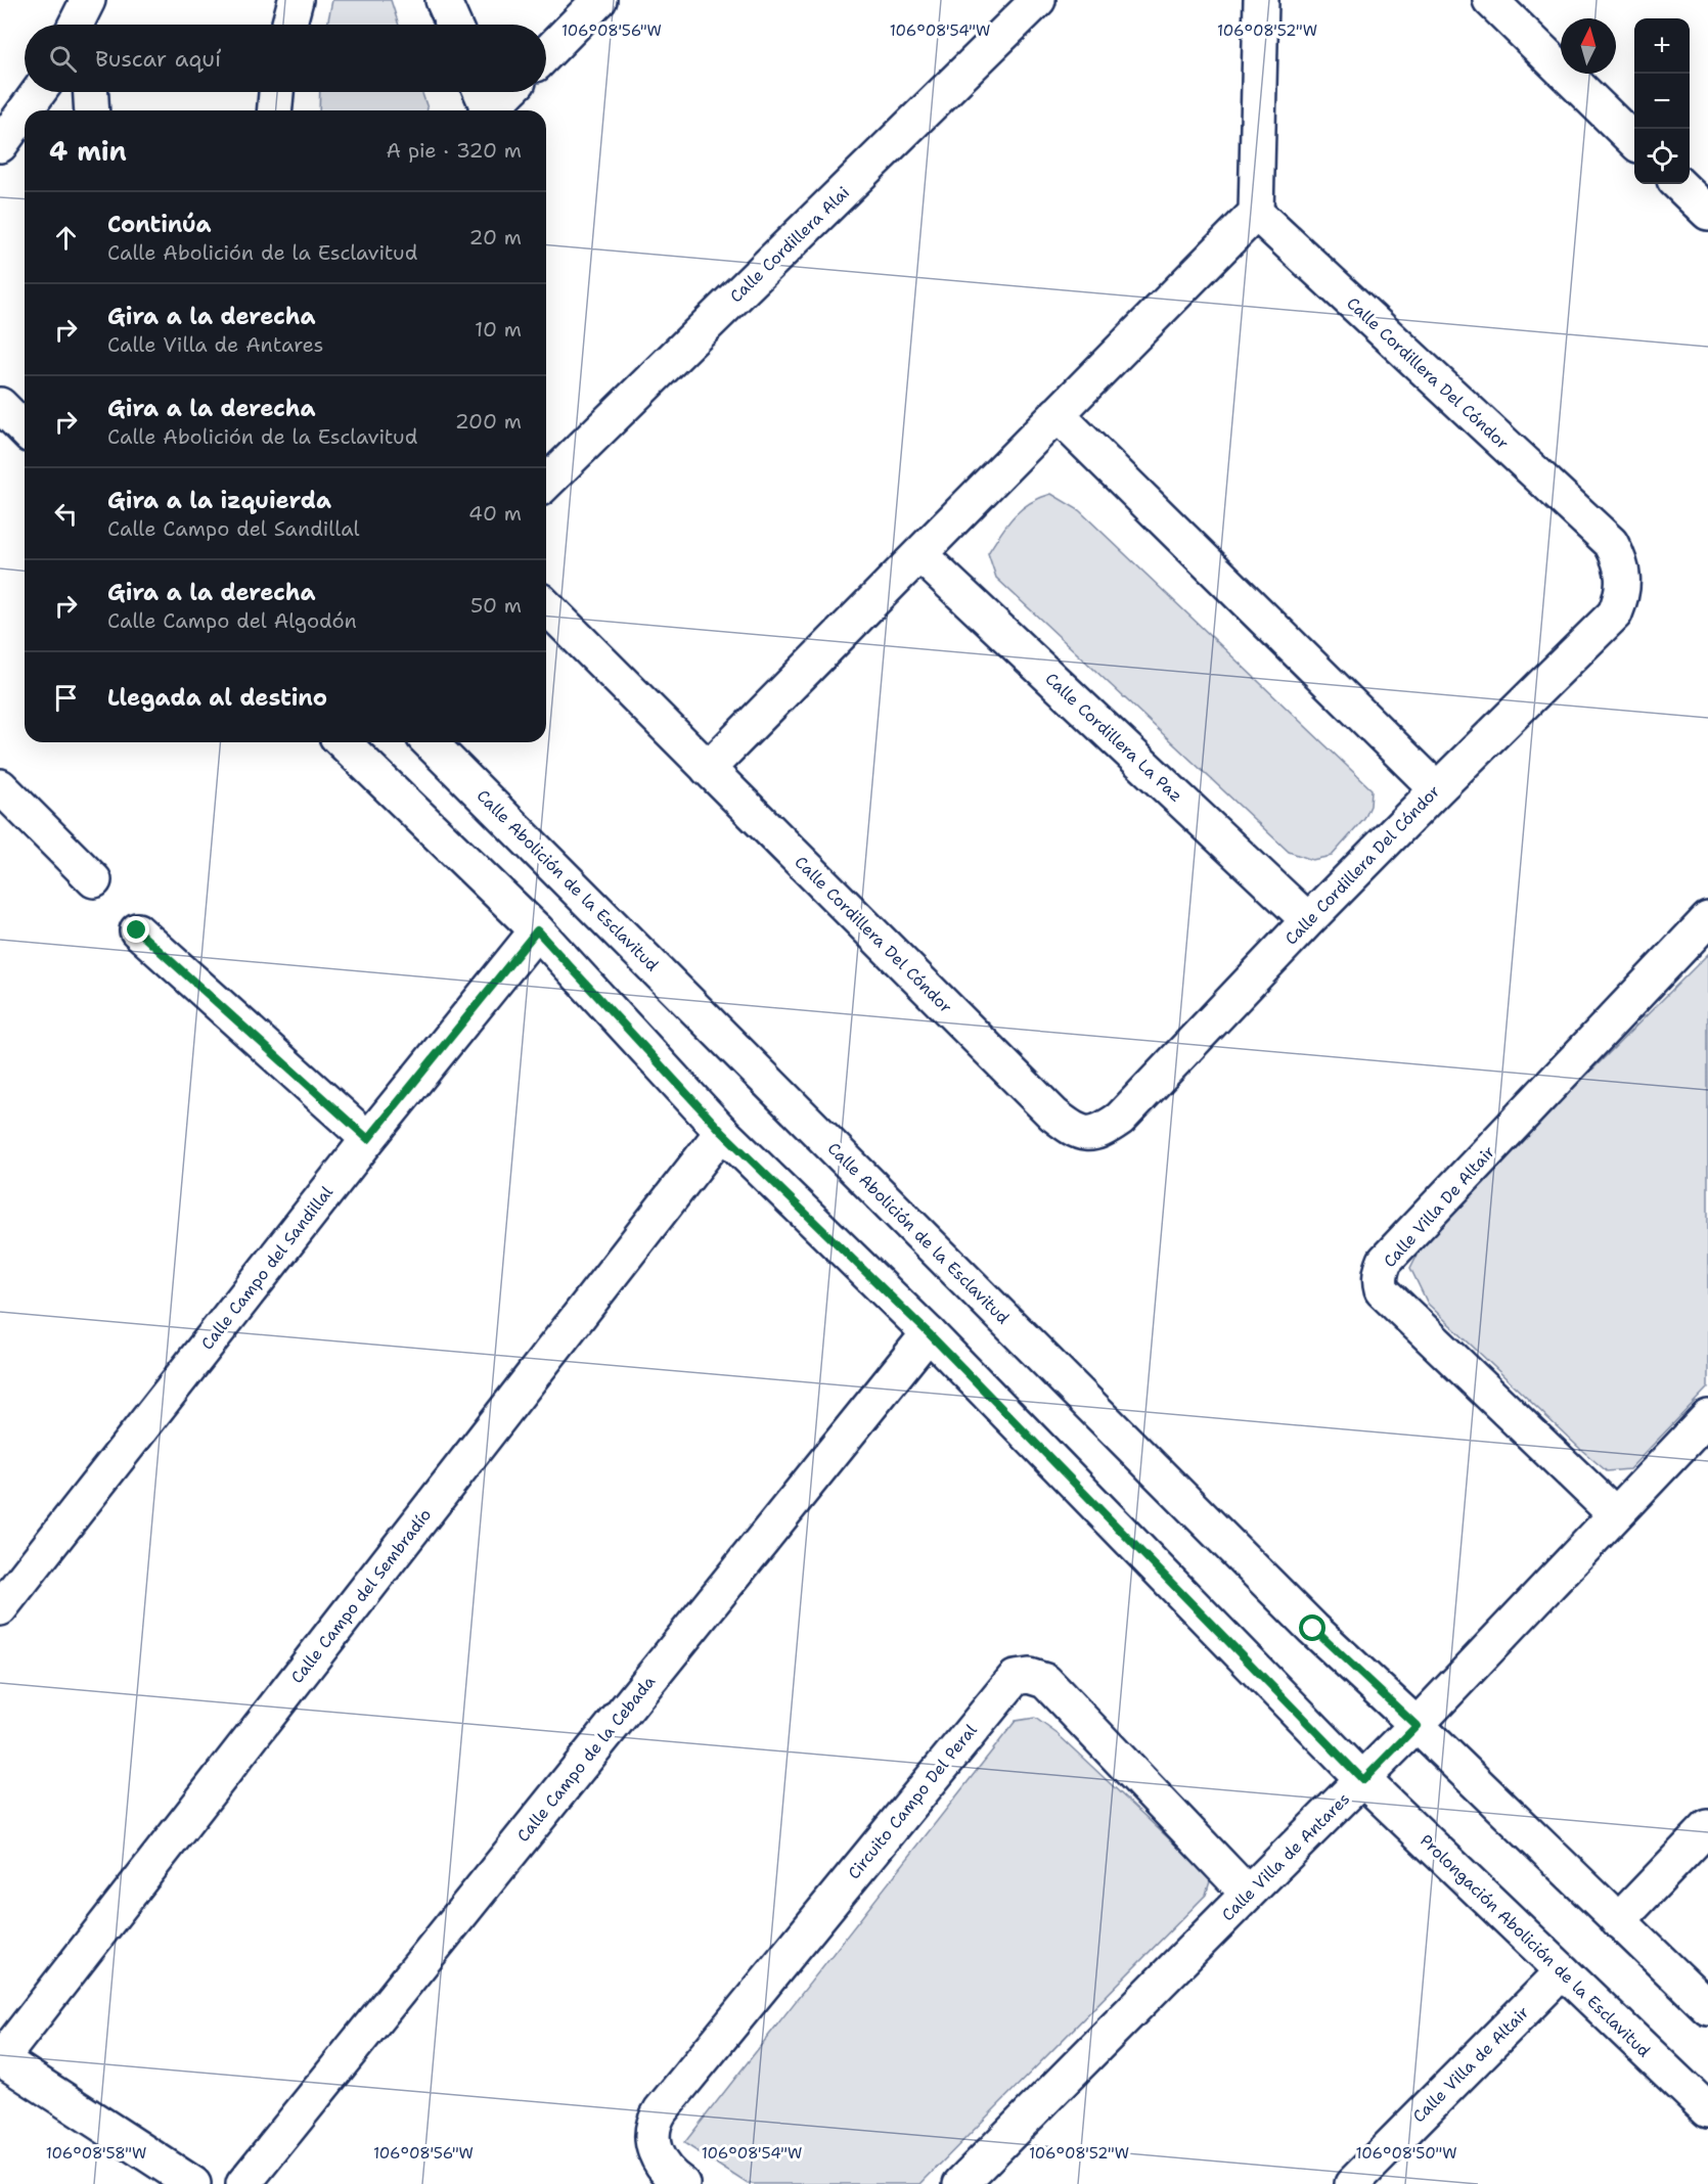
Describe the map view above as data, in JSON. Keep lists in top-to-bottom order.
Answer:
{
  "streets": {
    "street": [
      "Calle Cordillera Alai",
      "Calle Cordillera Del Cóndor",
      "Calle Cordillera La Paz",
      "Calle Abolición de la Esclavitud",
      "Calle Villa De Altair",
      "Calle Campo del Sandillal",
      "Calle Campo del Sembradío",
      "Calle Campo de la Cebada",
      "Circuito Campo Del Peral",
      "Calle Villa de Antares",
      "Prolongación Abolición de la Esclavitud",
      "Calle Villa de Altair"
    ]
  },
  "crossings": [
    ["Calle Cordillera Del Cóndor", "Calle Cordillera La Paz"],
    ["Calle Abolición de la Esclavitud", "Calle Villa de Antares"],
    ["Calle Villa De Altair", "Calle Villa de Antares"],
    ["Circuito Campo Del Peral", "Calle Villa de Antares"],
    ["Calle Villa de Antares", "Prolongación Abolición de la Esclavitud"],
    ["Prolongación Abolición de la Esclavitud", "Calle Villa de Altair"]
  ],
  "north": "top",
  "page": {
    "map_buttons": ["+", "−"],
    "search": "Buscar aquí",
    "heading": ["4 min", "A pie · 320 m"],
    "list": [
      ["Continúa", "Calle Abolición de la Esclavitud", "20 m"],
      ["Gira a la derecha", "Calle Villa de Antares", "10 m"],
      ["Gira a la derecha", "Calle Abolición de la Esclavitud", "200 m"],
      ["Gira a la izquierda", "Calle Campo del Sandillal", "40 m"],
      ["Gira a la derecha", "Calle Campo del Algodón", "50 m"],
      "Llegada al destino"
    ]
  },
  "coordinates": [
    "106°08'56\"W",
    "106°08'54\"W",
    "106°08'52\"W",
    "106°08'58\"W",
    "106°08'50\"W"
  ]
}
